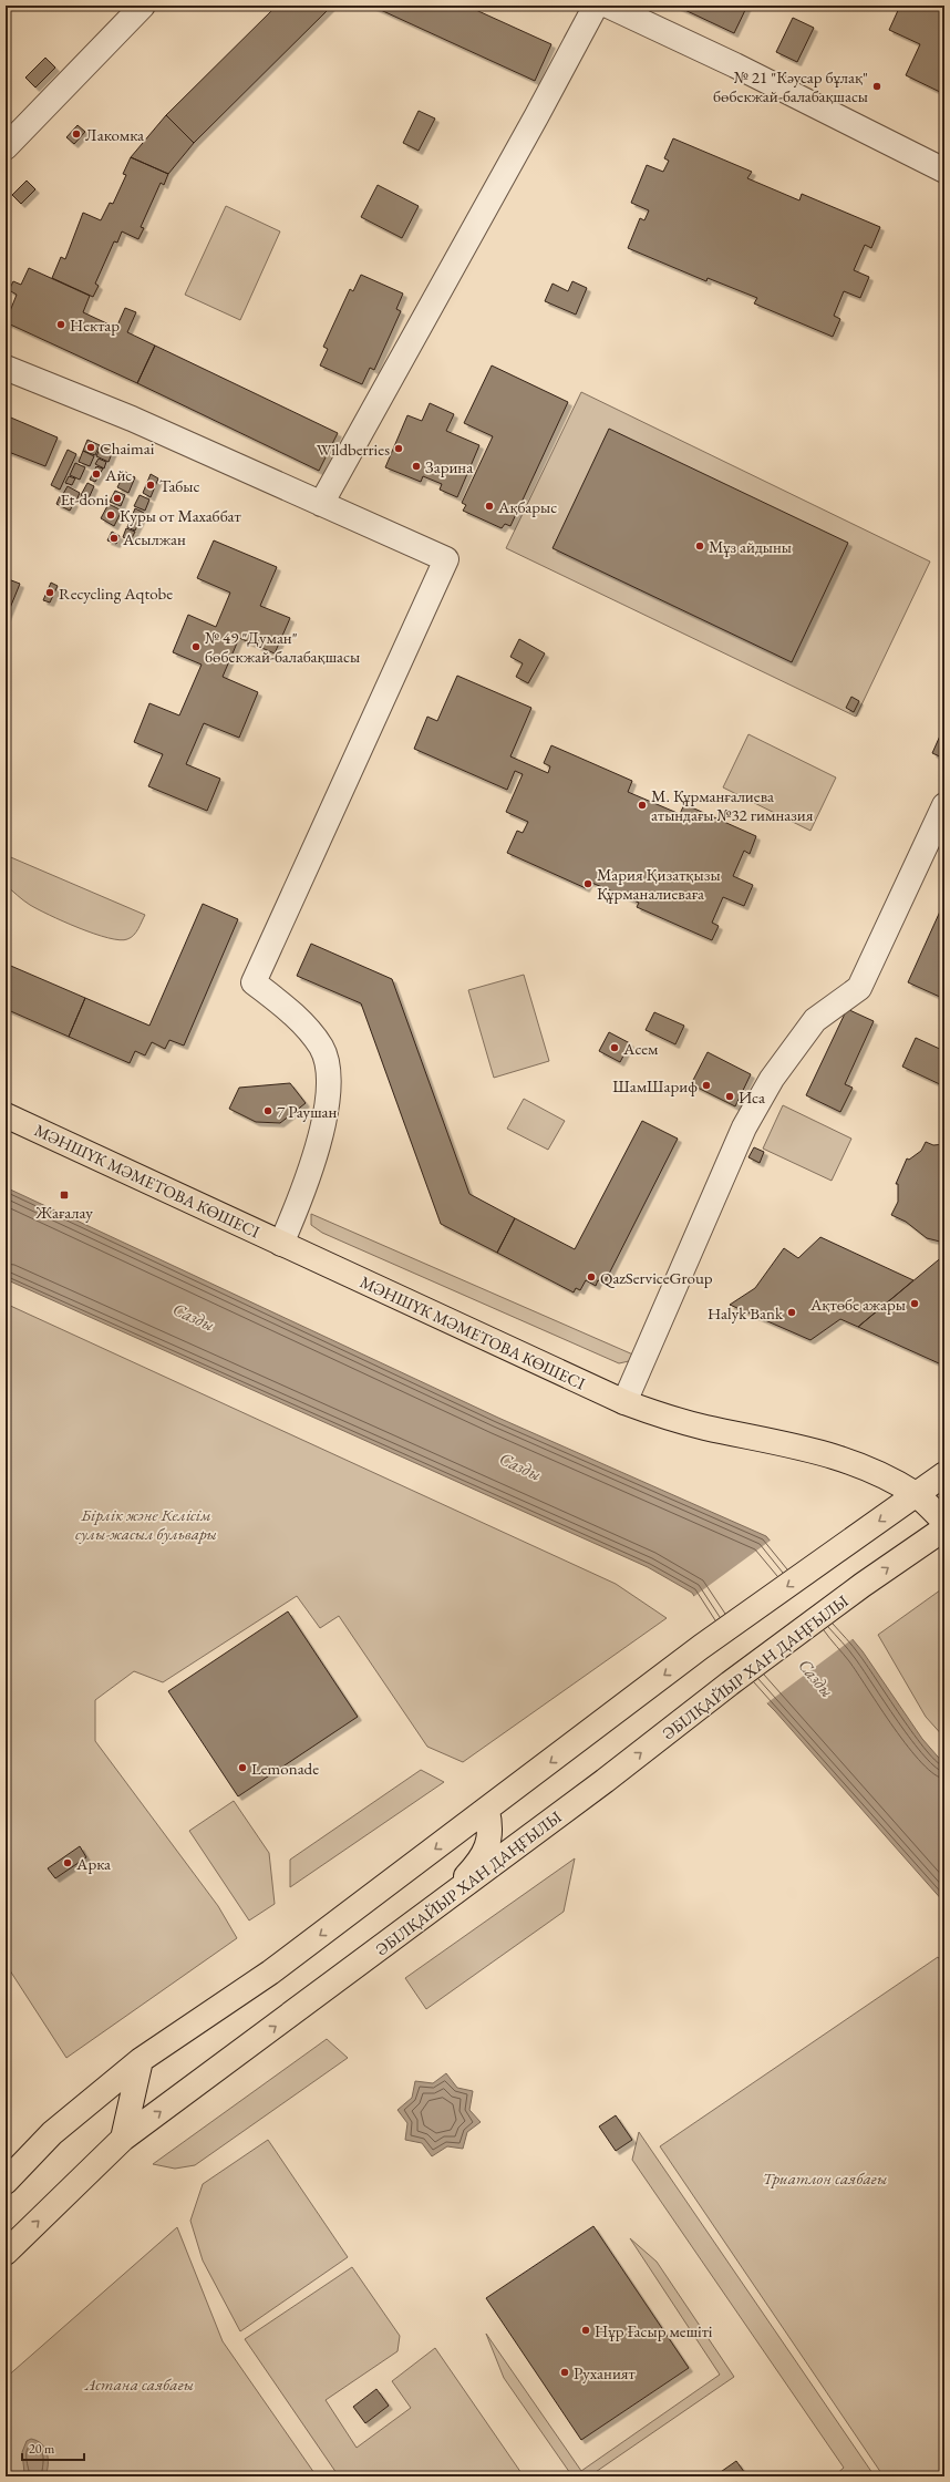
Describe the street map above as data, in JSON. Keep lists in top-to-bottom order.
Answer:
{
  "streets": {
    "main road": ["МӘНШҮК МӘМЕТОВА КӨШЕСІ", "ӘБІЛҚАЙЫР ХАН ДАҢҒЫЛЫ"]
  },
  "water": ["Сазды"],
  "parks": ["Бірлік және Келісім сулы-жасыл бульвары", "Триатлон саябағы", "Астана саябағы"],
  "places": {
    "other": [
      "№ 21 \"Кәусар бұлақ\" бөбекжай-балабақшасы",
      "Лакомка",
      "Нектар",
      "Chaimai",
      "Wildberries",
      "Зарина",
      "Айс",
      "Табыс",
      "Et-doni",
      "Ақбарыс",
      "Куры от Махаббат",
      "Асылжан",
      "Мұз айдыны",
      "Recycling Aqtobe",
      "№ 49 \"Думан\" бөбекжай-балабақшасы",
      "М. Құрманғалиева атындағы №32 гимназия",
      "Мария Қизатқызы Құрманалиеваға",
      "Асем",
      "ШамШариф",
      "Иса",
      "7 Раушан",
      "QazServiceGroup",
      "Ақтөбе ажары",
      "Halyk Bank",
      "Lemonade",
      "Арка",
      "Нұр Ғасыр мешіті",
      "Руханият"
    ],
    "transit": ["Жағалау"]
  },
  "scale_bar": "20 m"
}
